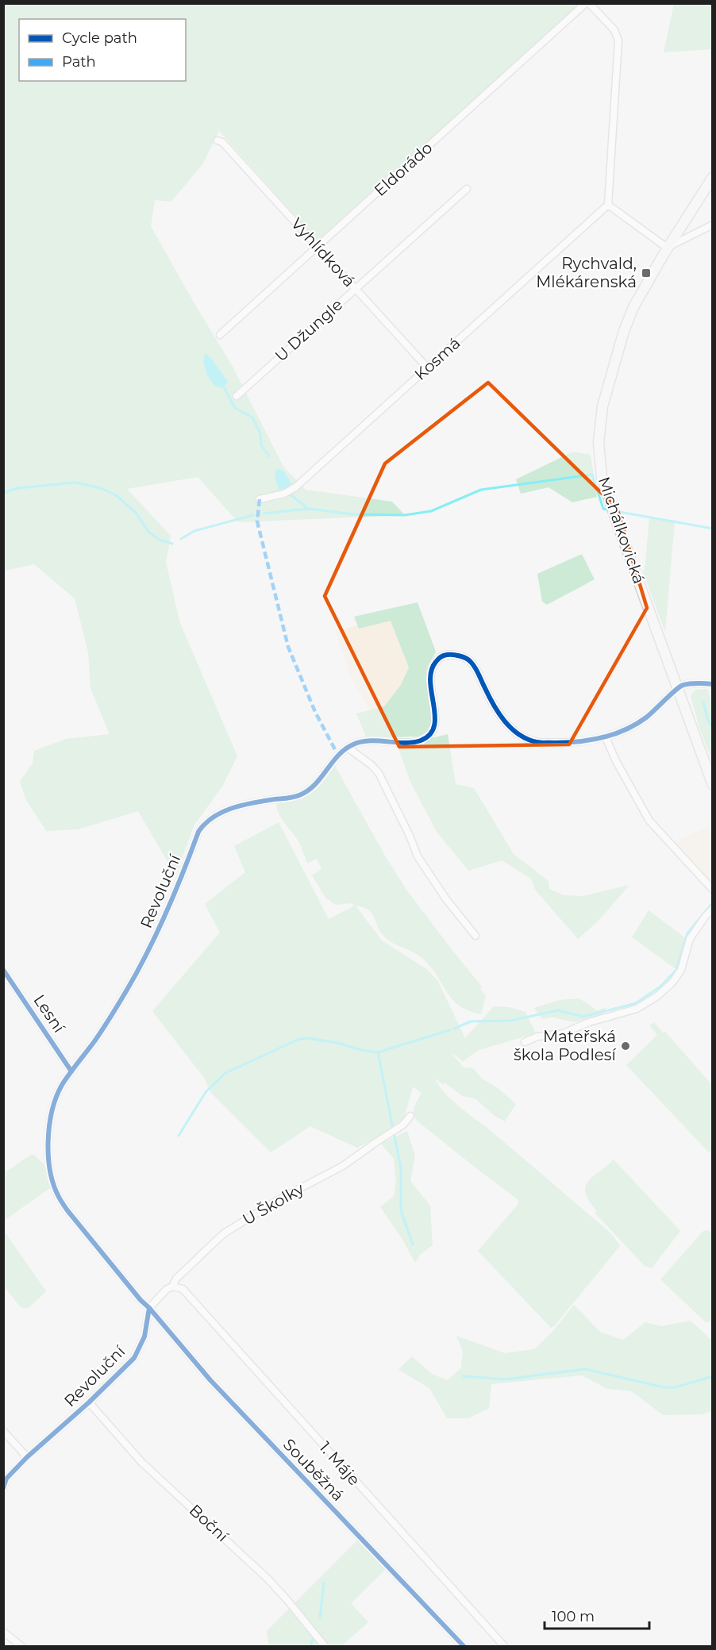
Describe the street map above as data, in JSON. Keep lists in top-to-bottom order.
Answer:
{
  "streets": {
    "street": [
      "Eldorádo",
      "Vyhlídková",
      "U Džungle",
      "Kosmá",
      "Michálkovická",
      "Revoluční",
      "Lesní",
      "U Školky",
      "1. Máje",
      "Souběžná",
      "Boční"
    ]
  },
  "crossings": [
    ["Eldorádo", "Vyhlídková"],
    ["Vyhlídková", "U Džungle"],
    ["Vyhlídková", "Kosmá"],
    ["Michálkovická", "Revoluční"],
    ["Revoluční", "Lesní"],
    ["Revoluční", "U Školky"],
    ["Revoluční", "Souběžná"],
    ["Revoluční", "Boční"],
    ["U Školky", "1. Máje"],
    ["U Školky", "Souběžná"]
  ],
  "places": {
    "transit": ["Rychvald, Mlékárenská"],
    "other": ["Mateřská škola Podlesí"]
  },
  "legend": ["Cycle path", "Path"],
  "scale_bar": "100 m"
}
